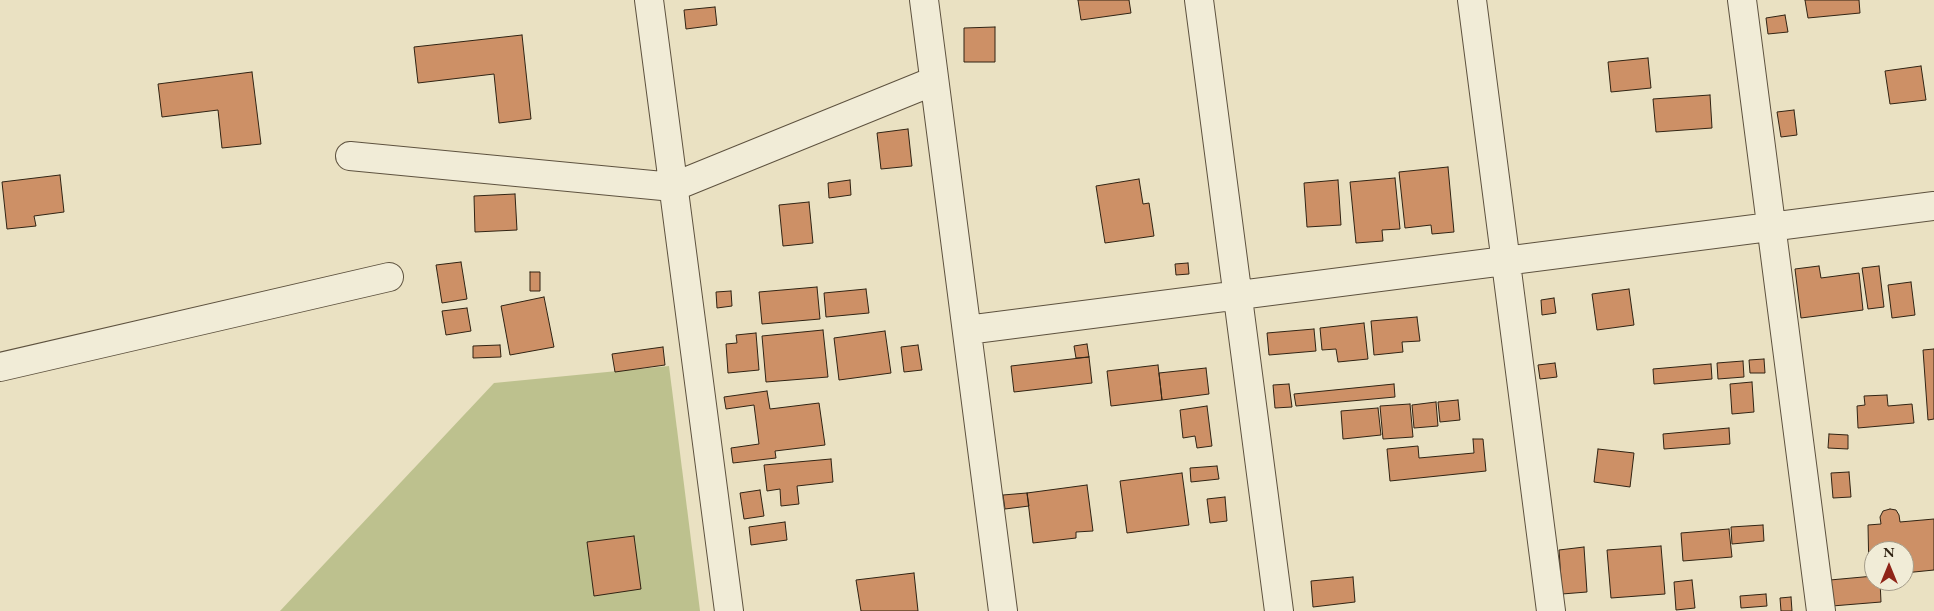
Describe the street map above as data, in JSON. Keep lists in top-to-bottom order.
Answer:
{
  "north": "top"
}
